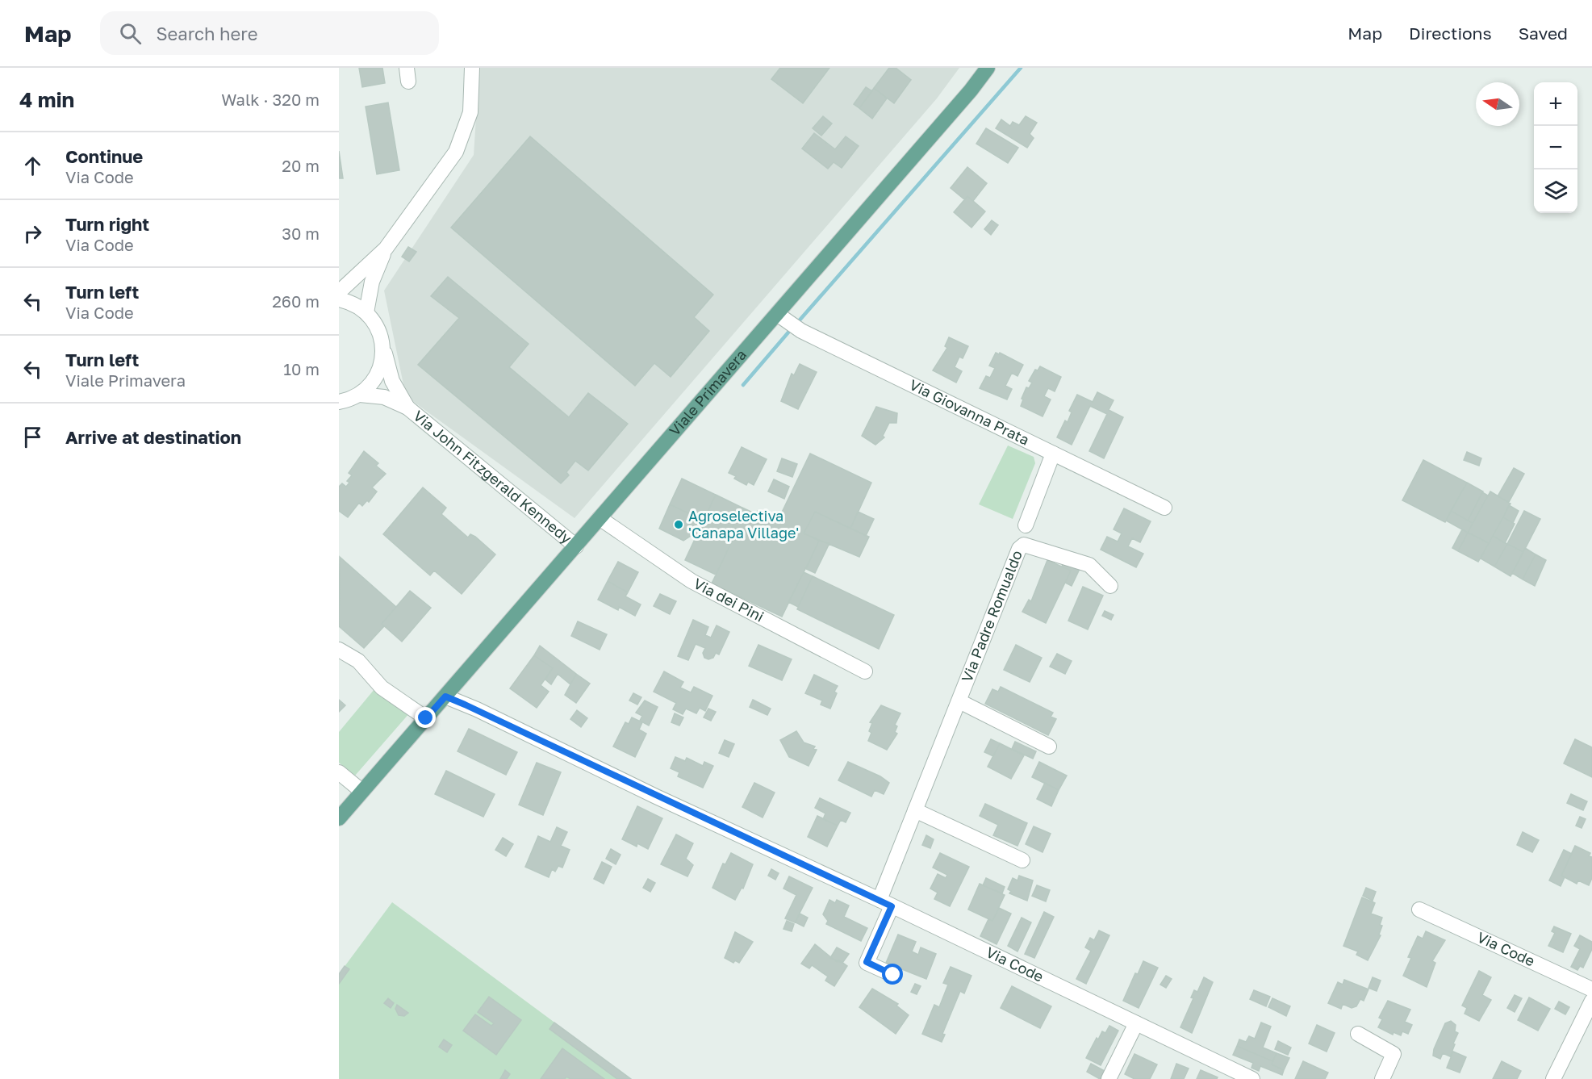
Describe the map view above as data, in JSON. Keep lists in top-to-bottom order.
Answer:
{
  "streets": {
    "main road": ["Viale Primavera"],
    "street": [
      "Via Giovanna Prata",
      "Via John Fitzgerald Kennedy",
      "Via dei Pini",
      "Via Padre Romualdo",
      "Via Code"
    ]
  },
  "crossings": [
    ["Viale Primavera", "Via Giovanna Prata"],
    ["Viale Primavera", "Via John Fitzgerald Kennedy"],
    ["Viale Primavera", "Via dei Pini"],
    ["Viale Primavera", "Via Code"],
    ["Via Padre Romualdo", "Via Code"]
  ],
  "places": ["Agroselectiva 'Canapa Village'"],
  "north": "left",
  "page": {
    "header": "Map",
    "search": "Search here",
    "nav": ["Map", "Directions", "Saved"],
    "heading": ["4 min", "Walk · 320 m"],
    "map_buttons": ["+", "−"],
    "list": [
      ["Continue", "Via Code", "20 m"],
      ["Turn right", "Via Code", "30 m"],
      ["Turn left", "Via Code", "260 m"],
      ["Turn left", "Viale Primavera", "10 m"],
      "Arrive at destination"
    ]
  }
}
